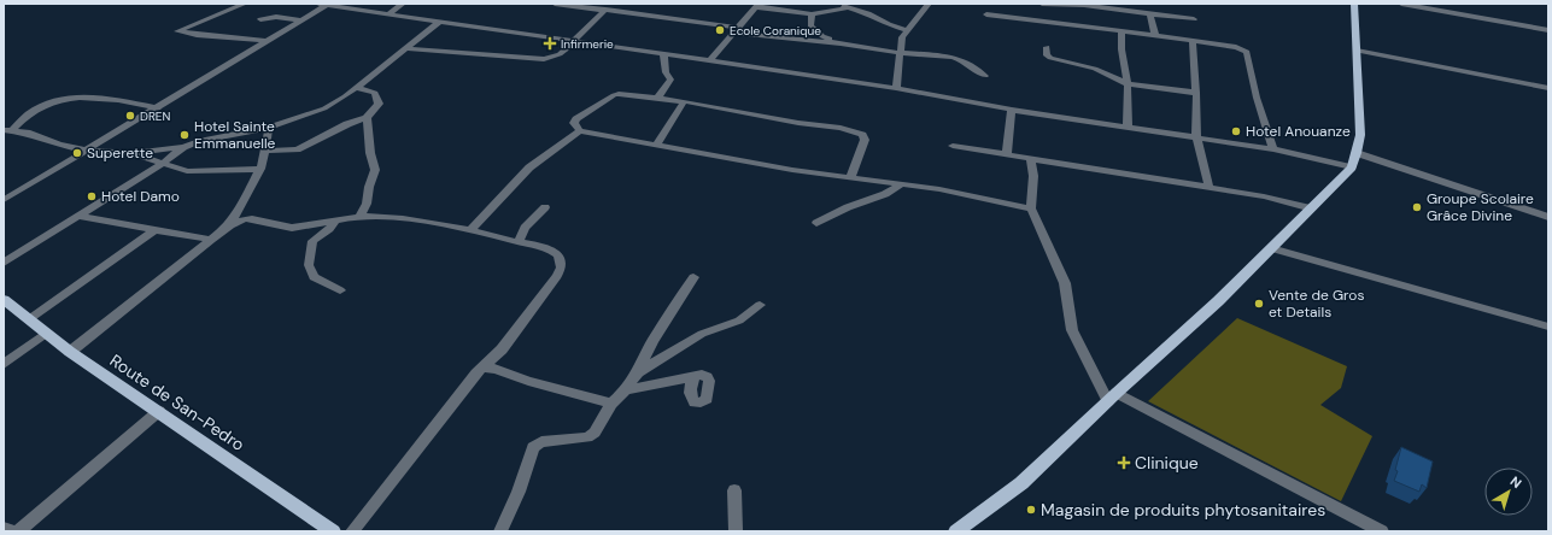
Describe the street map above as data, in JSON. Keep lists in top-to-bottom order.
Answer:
{
  "streets": {
    "main road": ["Route de San-Pedro"]
  },
  "places": {
    "other": [
      "Ecole Coranique",
      "DREN",
      "Hotel Anouanze",
      "Hotel Sainte Emmanuelle",
      "Superette",
      "Hotel Damo",
      "Groupe Scolaire Grâce Divine",
      "Vente de Gros et Details",
      "Magasin de produits phytosanitaires"
    ],
    "health": ["Infirmerie", "Clinique"]
  },
  "north": "top right"
}
